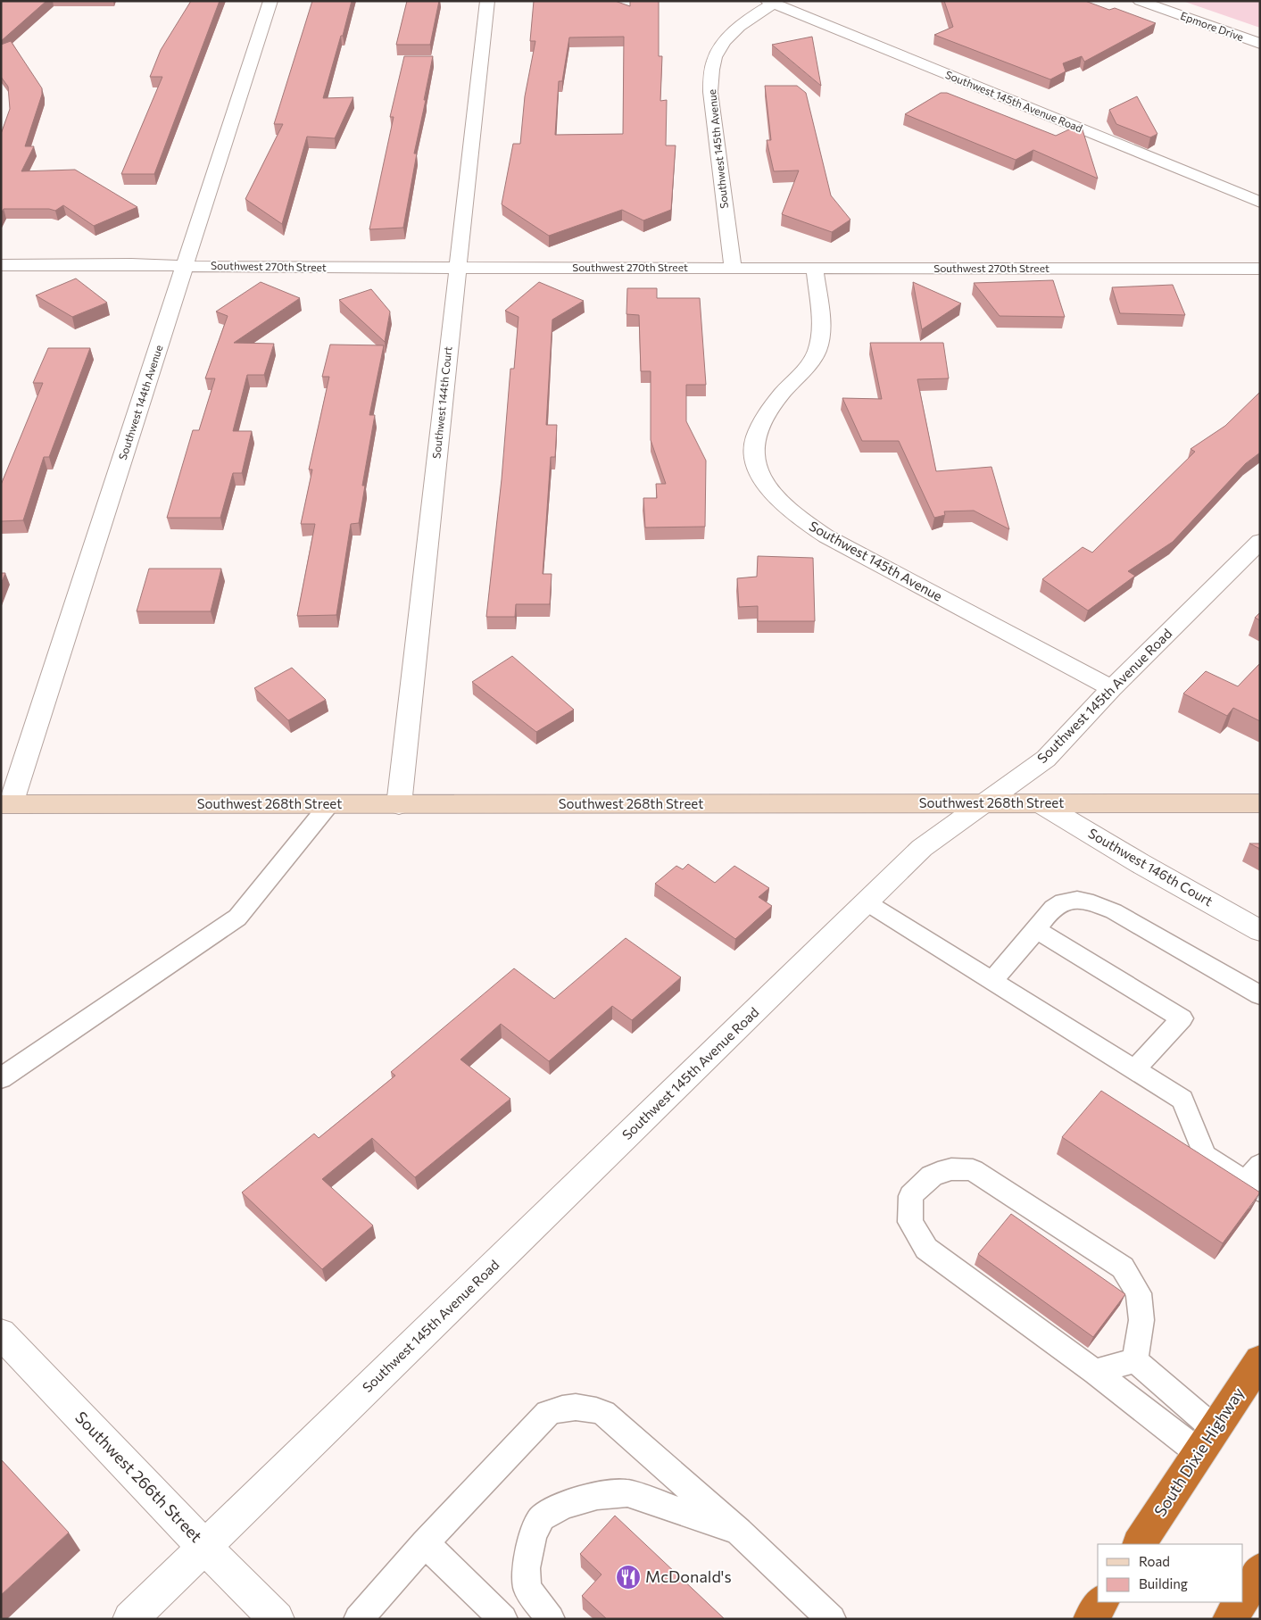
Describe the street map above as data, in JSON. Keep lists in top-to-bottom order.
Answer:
{
  "streets": {
    "highway": ["South Dixie Highway"],
    "main road": ["Southwest 268th Street"],
    "street": [
      "Epmore Drive",
      "Southwest 145th Avenue Road",
      "Southwest 145th Avenue",
      "Southwest 270th Street",
      "Southwest 144th Avenue",
      "Southwest 144th Court",
      "Southwest 146th Court",
      "Southwest 266th Street"
    ]
  },
  "crossings": [
    ["Southwest 145th Avenue Road", "Southwest 145th Avenue"],
    ["Southwest 145th Avenue Road", "Southwest 268th Street"],
    ["Southwest 145th Avenue Road", "Southwest 266th Street"],
    ["Southwest 145th Avenue", "Southwest 270th Street"],
    ["Southwest 270th Street", "Southwest 144th Avenue"],
    ["Southwest 270th Street", "Southwest 144th Court"],
    ["Southwest 144th Avenue", "Southwest 268th Street"],
    ["Southwest 144th Court", "Southwest 268th Street"],
    ["Southwest 268th Street", "Southwest 146th Court"]
  ],
  "places": {
    "restaurant": ["McDonald's"]
  },
  "legend": ["Road", "Building"]
}
